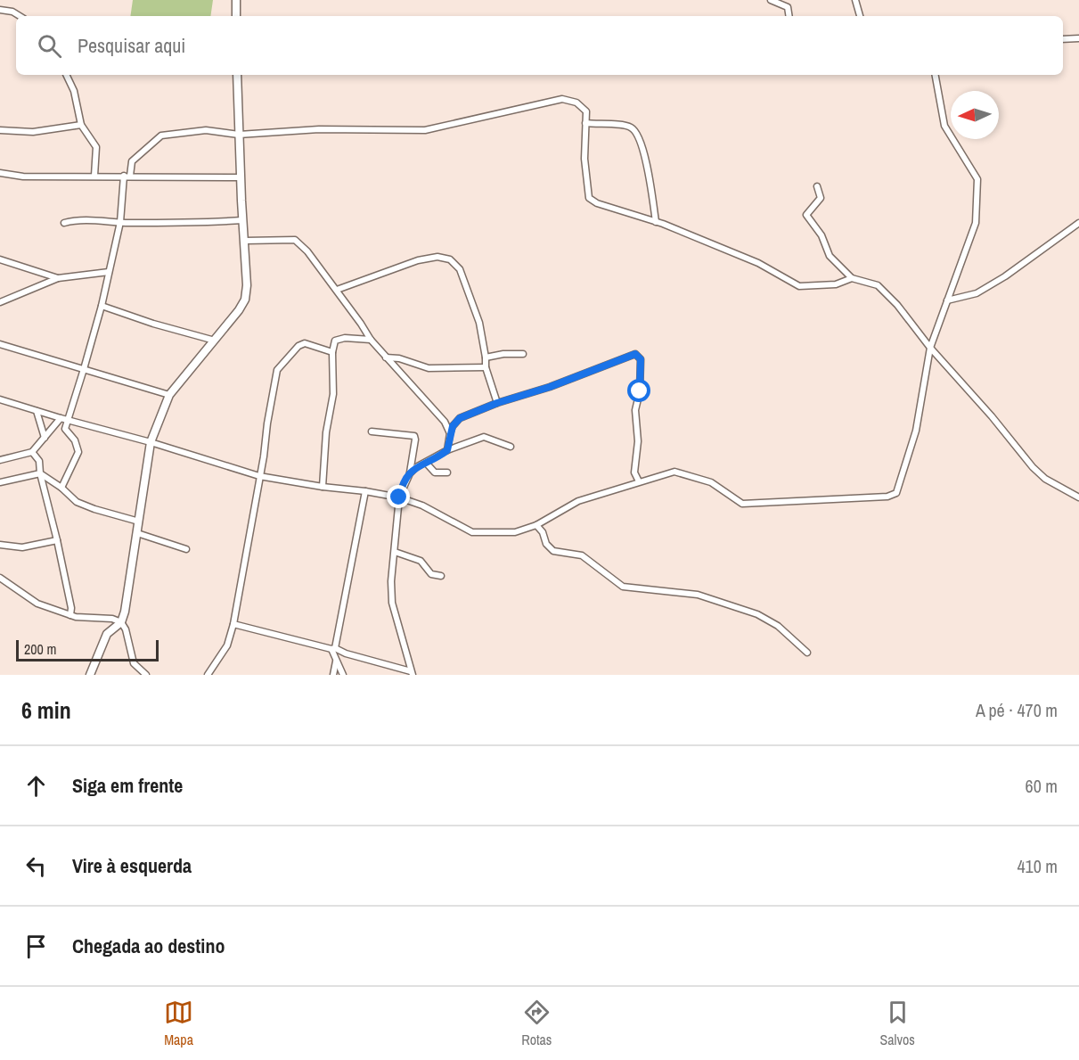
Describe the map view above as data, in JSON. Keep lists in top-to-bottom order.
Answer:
{
  "scale_bar": "200 m",
  "north": "left",
  "page": {
    "search": "Pesquisar aqui",
    "scale": "200 m",
    "heading": ["6 min", "A pé · 470 m"],
    "list": [
      ["Siga em frente", "60 m"],
      ["Vire à esquerda", "410 m"],
      "Chegada ao destino"
    ],
    "nav": ["Mapa", "Rotas", "Salvos"]
  }
}
